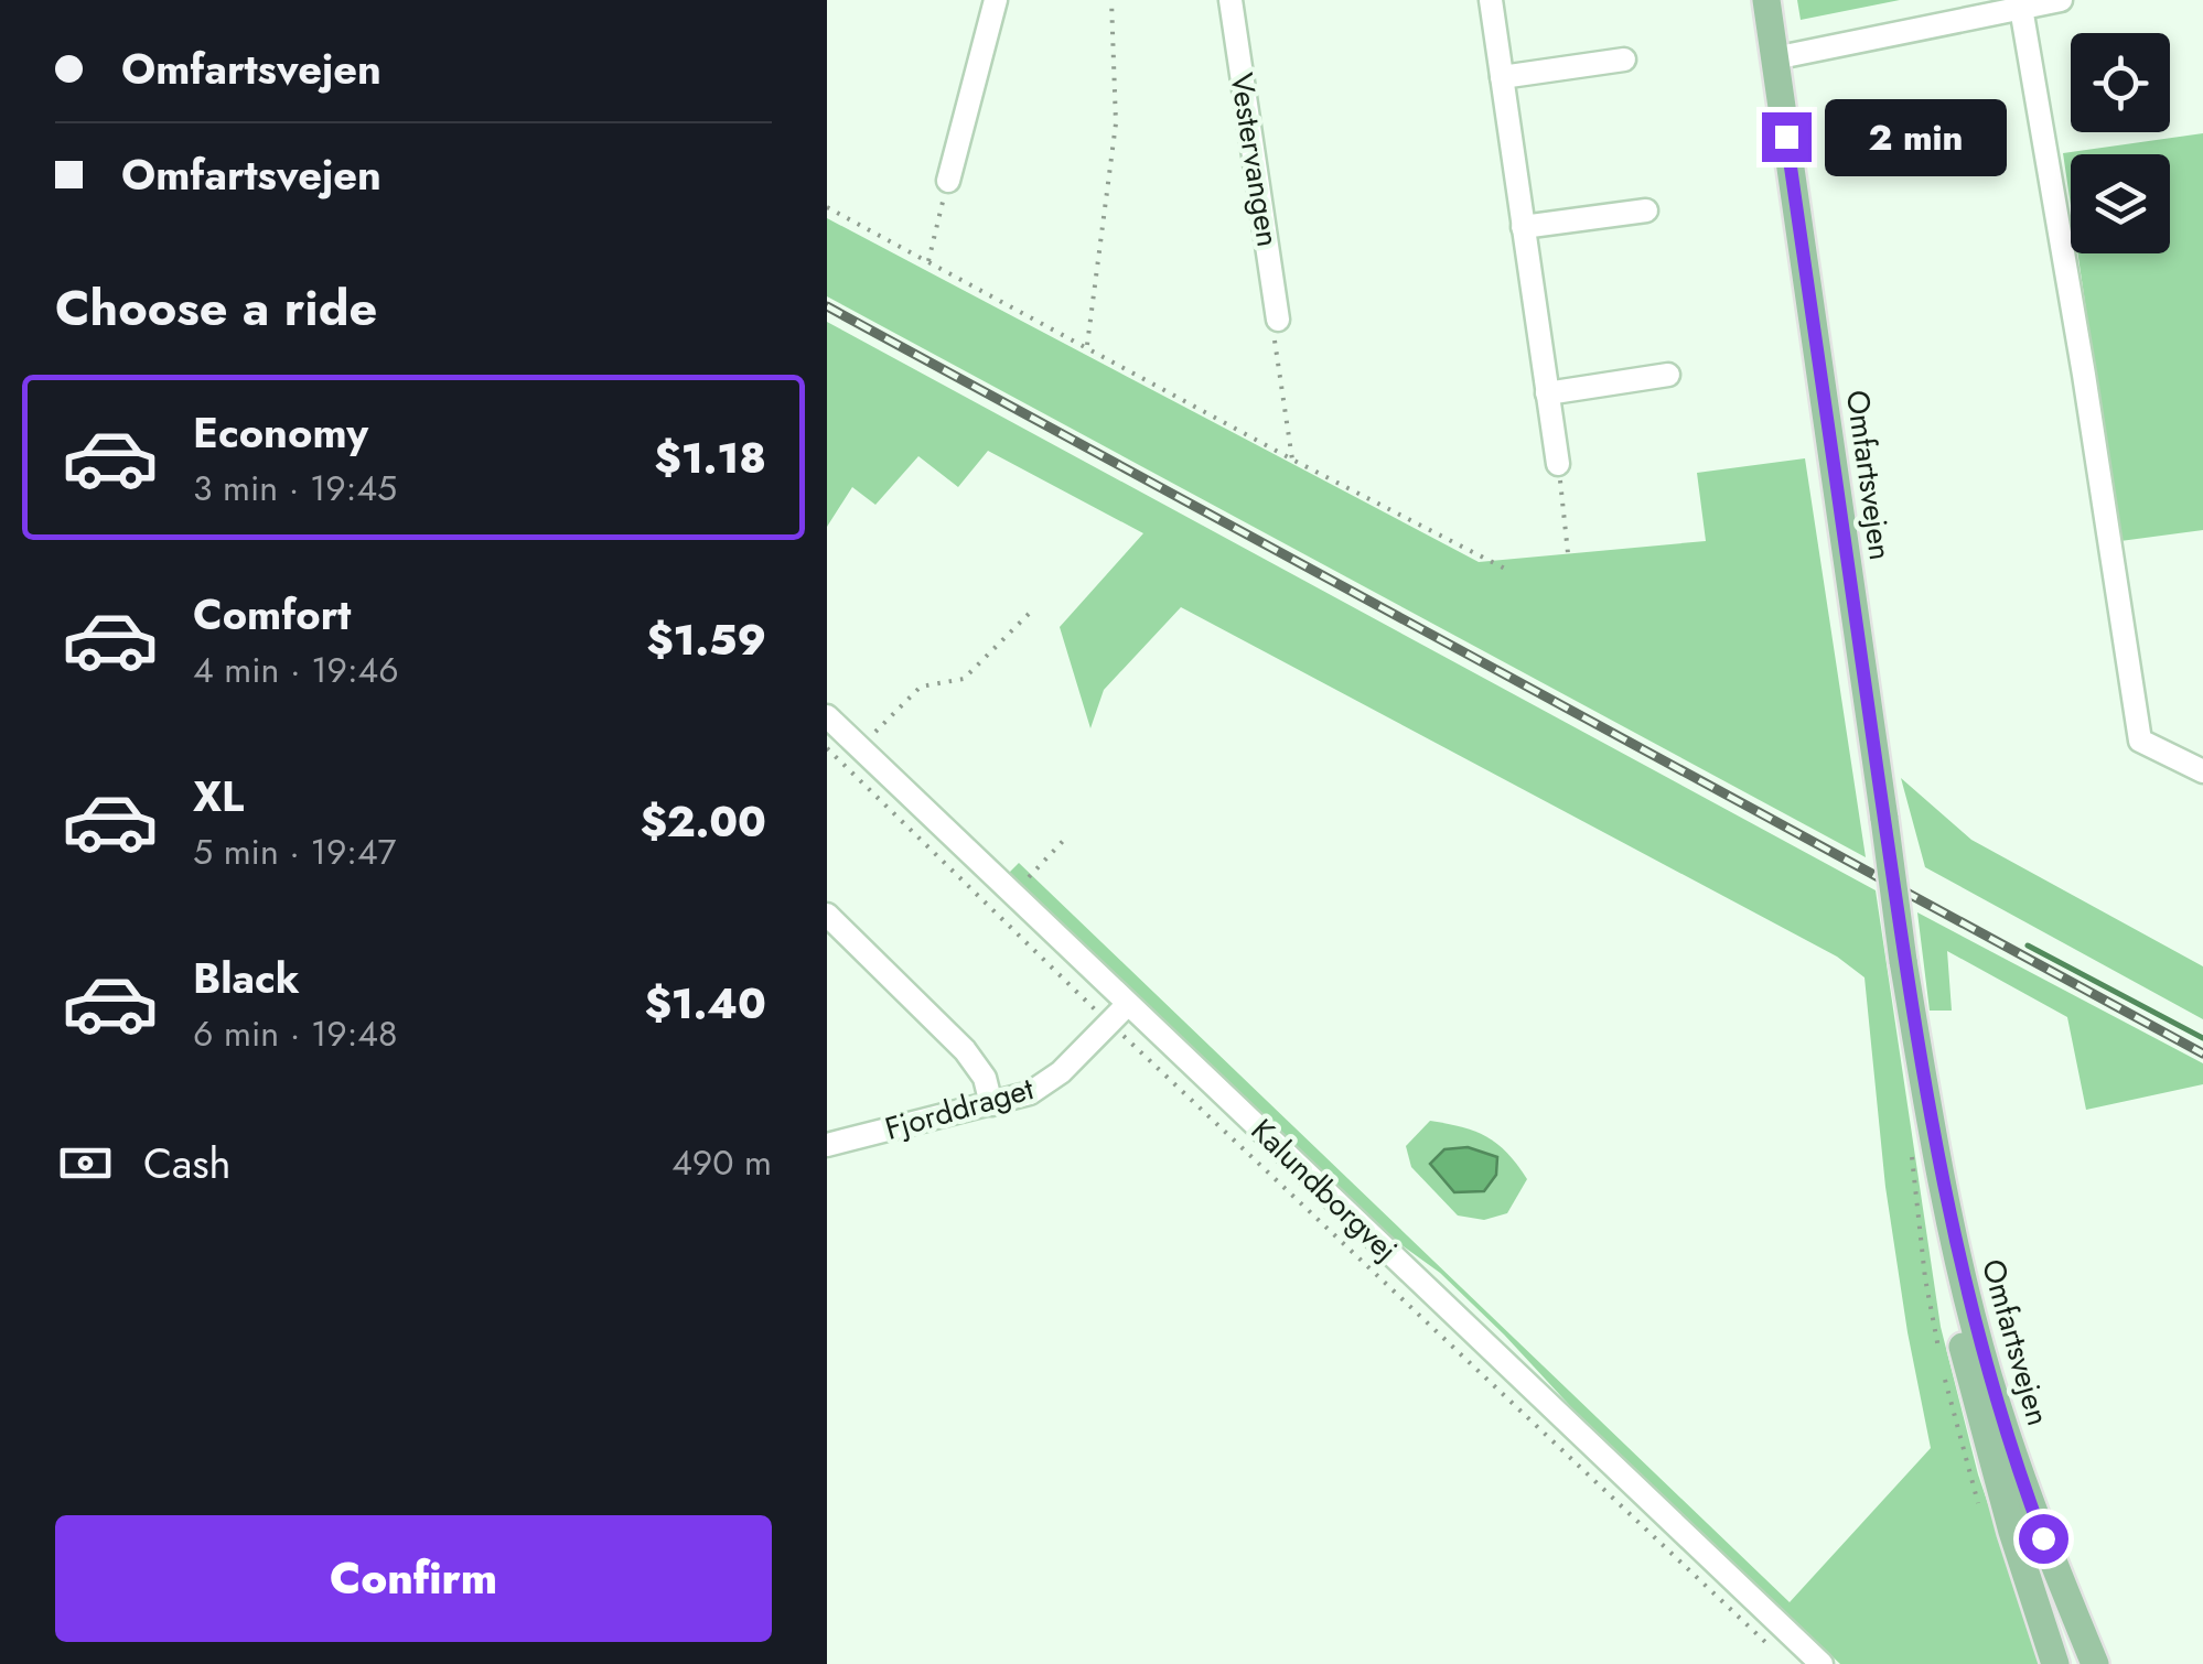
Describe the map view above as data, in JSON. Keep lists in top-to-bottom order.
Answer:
{
  "streets": {
    "main road": ["Omfartsvejen"],
    "street": ["Vestervangen", "Fjorddraget", "Kalundborgvej"]
  },
  "crossings": [
    ["Fjorddraget", "Kalundborgvej"]
  ],
  "page": {
    "banner": ["Omfartsvejen", "Omfartsvejen"],
    "bubble": "2 min",
    "heading": "Choose a ride",
    "list": [
      {
        "name": "Economy",
        "note": "3 min · 19:45",
        "value": "$1.18"
      },
      {
        "name": "Comfort",
        "note": "4 min · 19:46",
        "value": "$1.59"
      },
      {
        "name": "XL",
        "note": "5 min · 19:47",
        "value": "$2.00"
      },
      {
        "name": "Black",
        "note": "6 min · 19:48",
        "value": "$1.40"
      }
    ],
    "pay": ["Cash", "490 m"],
    "buttons": "Confirm"
  }
}
